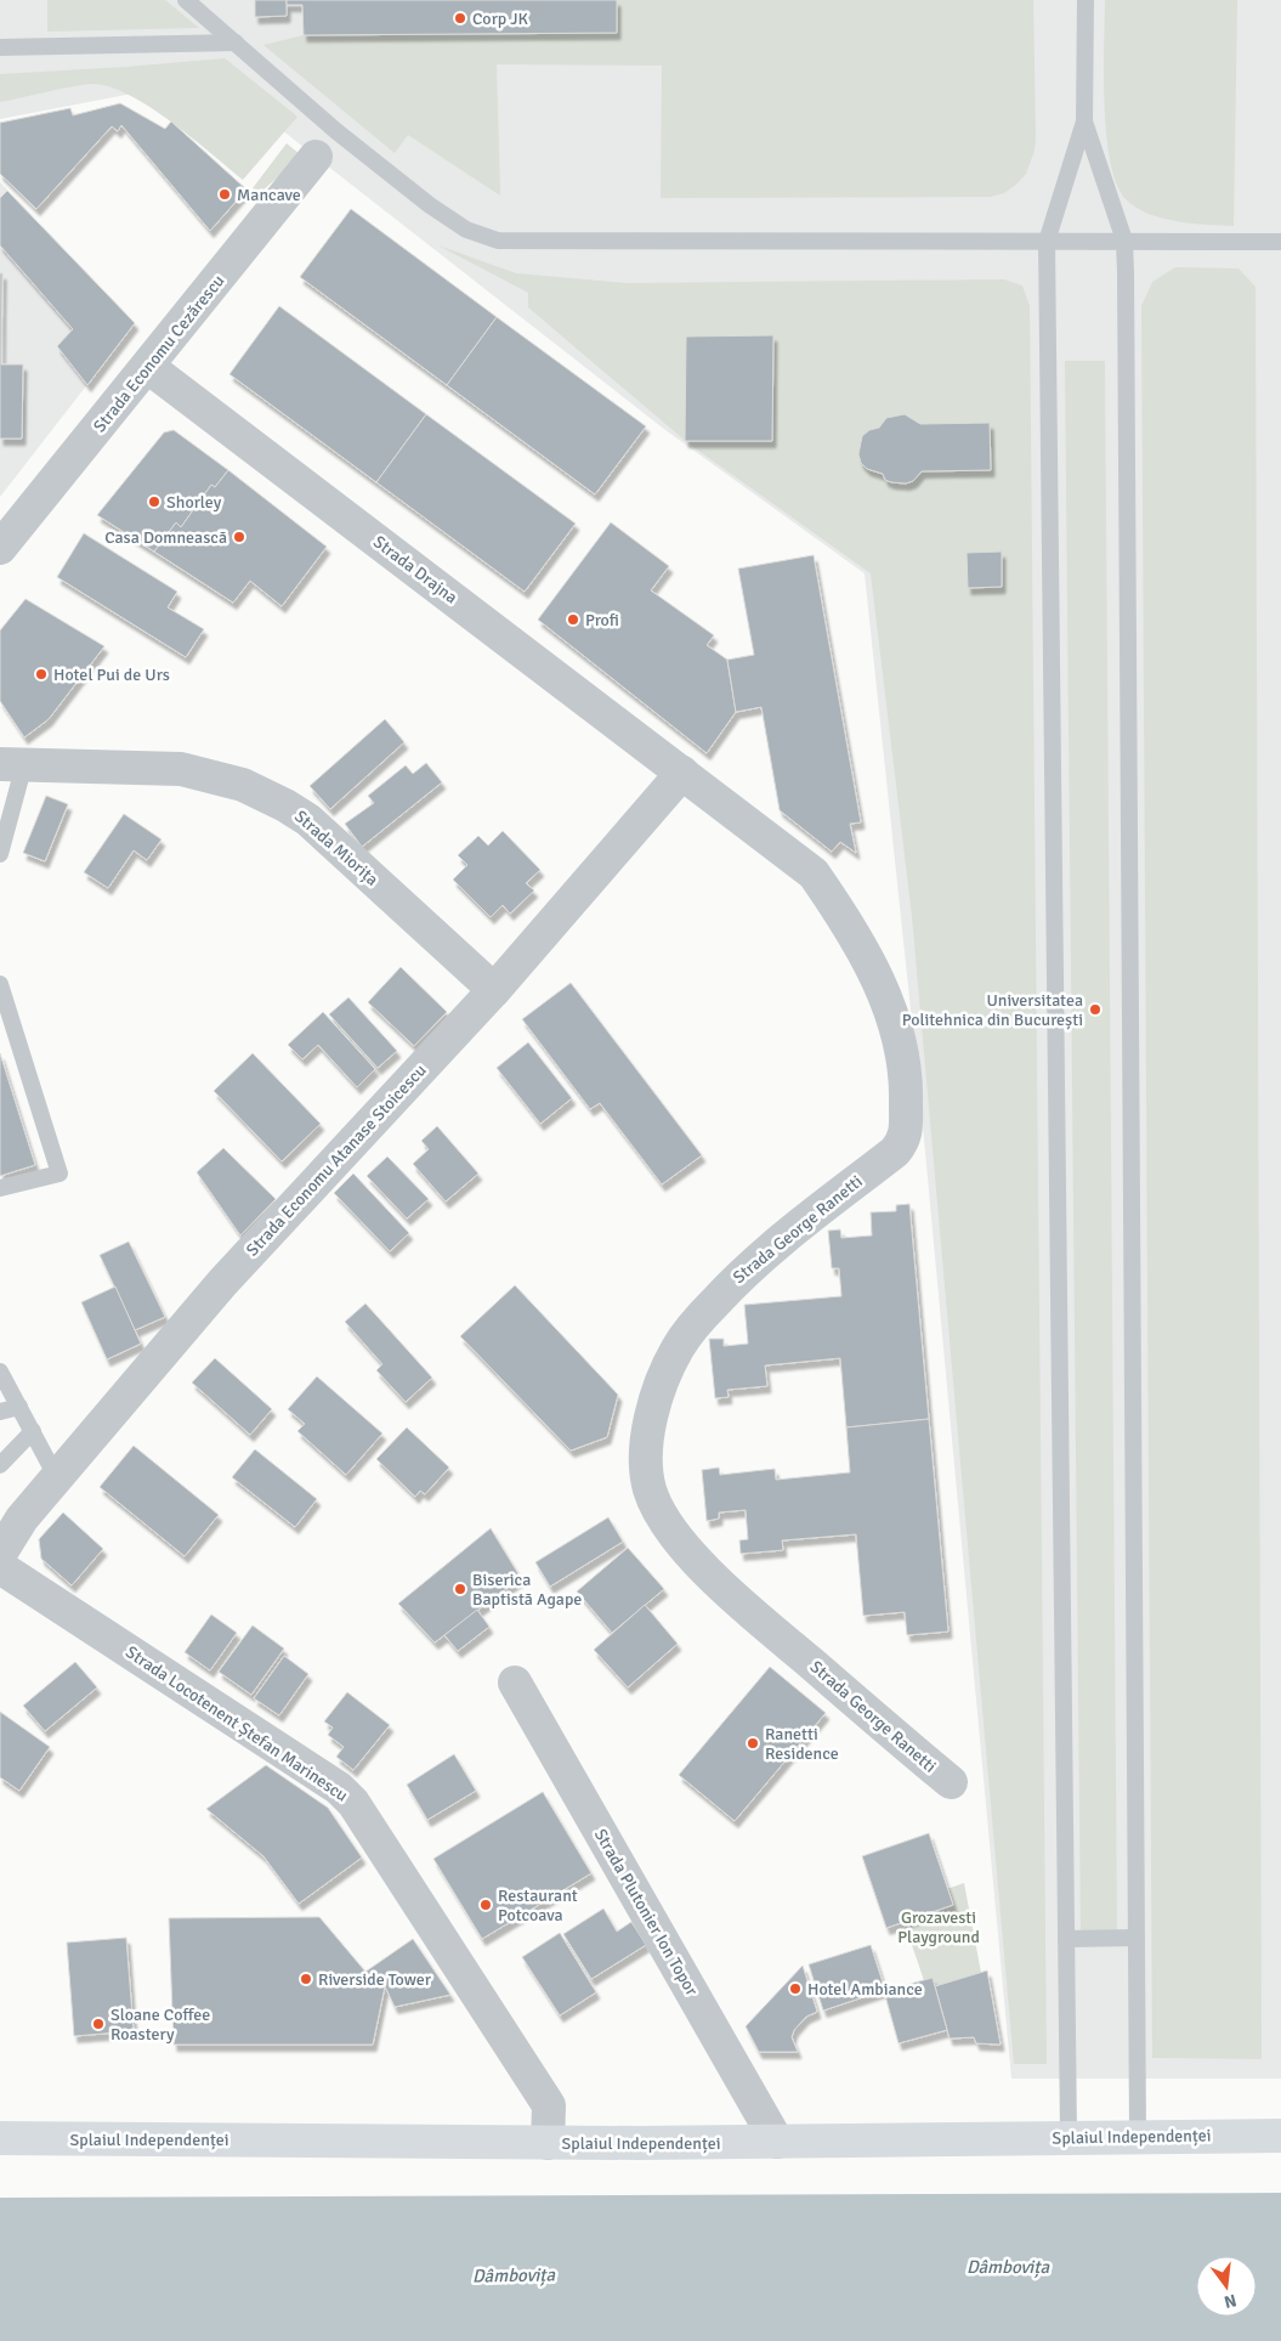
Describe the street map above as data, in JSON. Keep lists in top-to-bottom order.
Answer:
{
  "streets": {
    "main road": ["Splaiul Independenței"],
    "street": [
      "Strada Economu Cezărescu",
      "Strada Drajna",
      "Strada Miorița",
      "Strada Economu Atanase Stoicescu",
      "Strada George Ranetti",
      "Strada Locotenent Ștefan Marinescu",
      "Strada Plutonier Ion Topor"
    ]
  },
  "crossings": [
    ["Strada Economu Cezărescu", "Strada Drajna"],
    ["Strada Drajna", "Strada Economu Atanase Stoicescu"],
    ["Strada Drajna", "Strada George Ranetti"],
    ["Strada Miorița", "Strada Economu Atanase Stoicescu"],
    ["Strada Economu Atanase Stoicescu", "Strada George Ranetti"],
    ["Strada Locotenent Ștefan Marinescu", "Splaiul Independenței"],
    ["Strada Plutonier Ion Topor", "Splaiul Independenței"]
  ],
  "water": ["Dâmbovița"],
  "parks": ["Grozavesti Playground"],
  "places": [
    "Corp JK",
    "Mancave",
    "Shorley",
    "Casa Domnească",
    "Profi",
    "Hotel Pui de Urs",
    "Universitatea Politehnica din București",
    "Biserica Baptistă Agape",
    "Ranetti Residence",
    "Restaurant Potcoava",
    "Riverside Tower",
    "Hotel Ambiance",
    "Sloane Coffee Roastery"
  ],
  "north": "bottom"
}
